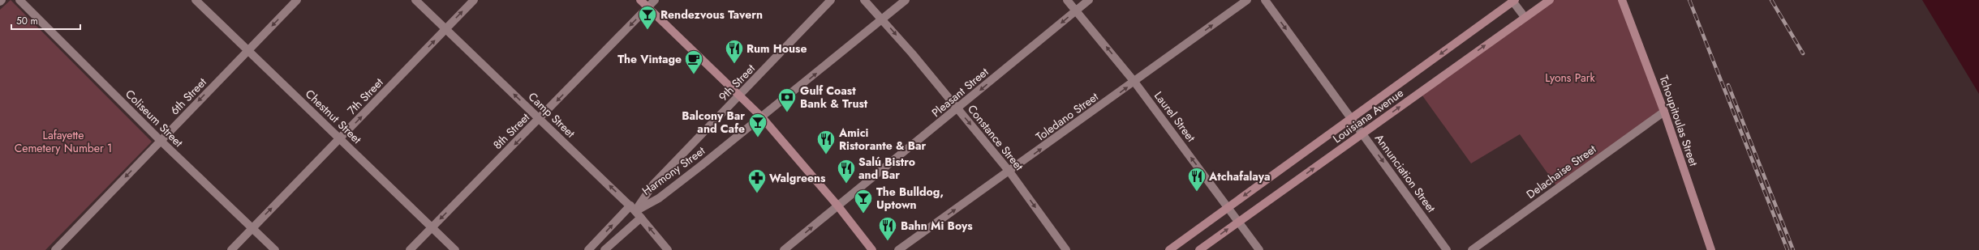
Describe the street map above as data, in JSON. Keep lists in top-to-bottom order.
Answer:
{
  "streets": {
    "street": [
      "9th Street",
      "Pleasant Street",
      "6th Street",
      "7th Street",
      "Camp Street",
      "Louisiana Avenue",
      "Chestnut Street",
      "Toledano Street",
      "Laurel Street",
      "Coliseum Street",
      "Tchoupitoulas Street",
      "8th Street",
      "Constance Street",
      "Harmony Street",
      "Delachaise Street",
      "Annunciation Street"
    ]
  },
  "crossings": [
    ["9th Street", "Camp Street"],
    ["9th Street", "Harmony Street"],
    ["Pleasant Street", "Laurel Street"],
    ["Pleasant Street", "Constance Street"],
    ["6th Street", "Chestnut Street"],
    ["6th Street", "Coliseum Street"],
    ["7th Street", "Camp Street"],
    ["7th Street", "Chestnut Street"],
    ["7th Street", "Coliseum Street"],
    ["Camp Street", "8th Street"],
    ["Camp Street", "Harmony Street"],
    ["Louisiana Avenue", "Laurel Street"],
    ["Louisiana Avenue", "Annunciation Street"],
    ["Chestnut Street", "8th Street"],
    ["Toledano Street", "Laurel Street"],
    ["Toledano Street", "Constance Street"],
    ["Tchoupitoulas Street", "Delachaise Street"],
    ["Constance Street", "Harmony Street"]
  ],
  "one_way": [
    "6th Street",
    "7th Street",
    "Camp Street",
    "Toledano Street",
    "Laurel Street",
    "8th Street",
    "Constance Street",
    "Harmony Street",
    "Annunciation Street"
  ],
  "parks": ["Lyons Park", "Lafayette Cemetery Number 1"],
  "places": {
    "bar": ["Rendezvous Tavern", "Balcony Bar and Cafe", "The Bulldog, Uptown"],
    "restaurant": [
      "Rum House",
      "Amici Ristorante & Bar",
      "Salú Bistro and Bar",
      "Atchafalaya",
      "Bahn Mi Boys"
    ],
    "cafe": ["The Vintage"],
    "bank": ["Gulf Coast Bank & Trust"],
    "pharmacy": ["Walgreens"]
  },
  "scale_bar": "50 m"
}
